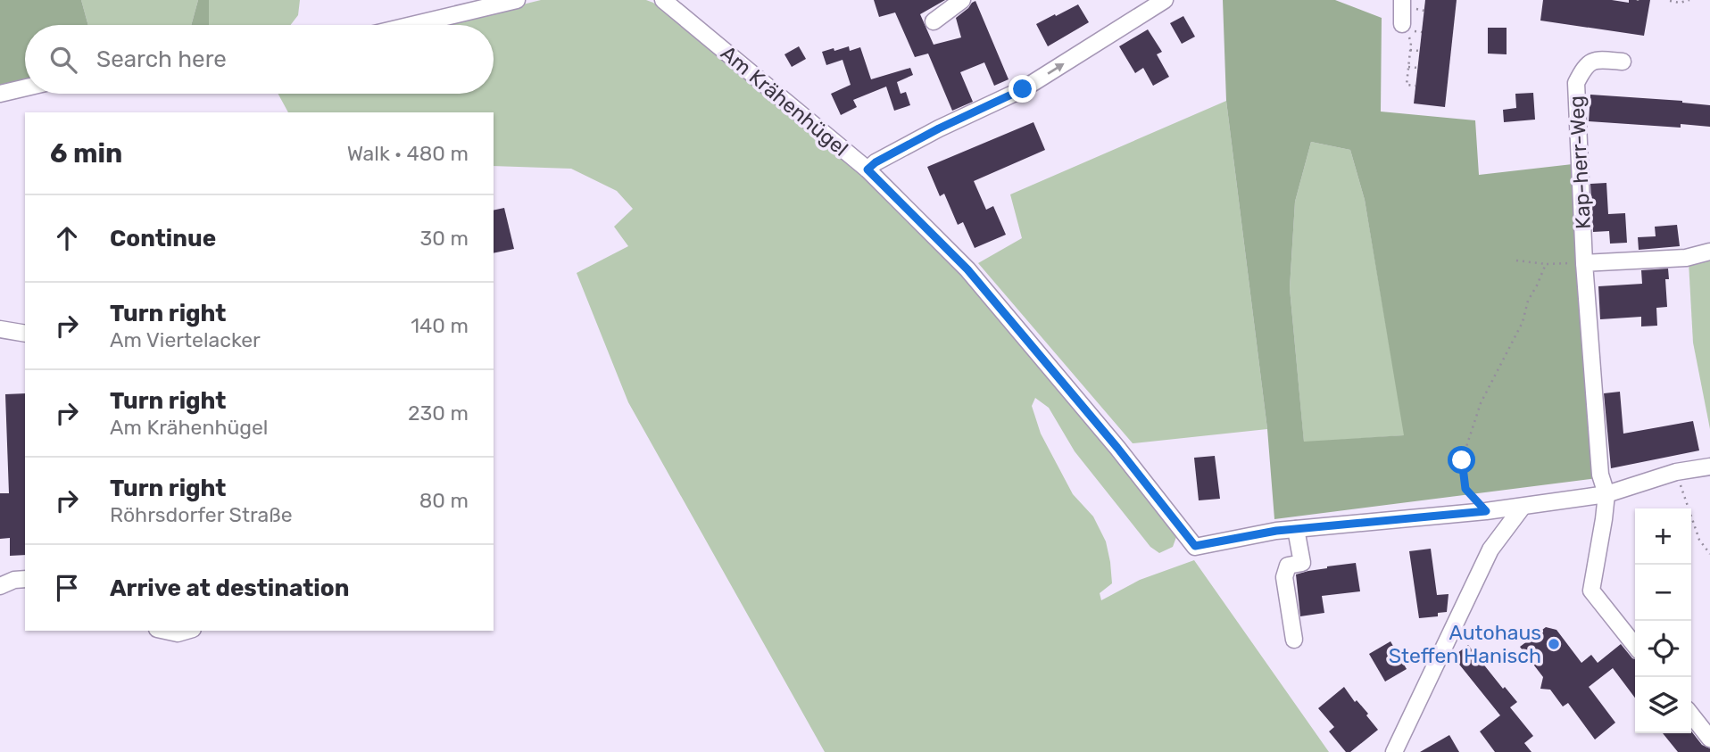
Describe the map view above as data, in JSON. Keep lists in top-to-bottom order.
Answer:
{
  "streets": {
    "street": ["Am Krähenhügel", "Kap-herr-Weg"]
  },
  "places": ["Autohaus Steffen Hanisch"],
  "page": {
    "search": "Search here",
    "heading": ["6 min", "Walk · 480 m"],
    "list": [
      ["Continue", "30 m"],
      ["Turn right", "Am Viertelacker", "140 m"],
      ["Turn right", "Am Krähenhügel", "230 m"],
      ["Turn right", "Röhrsdorfer Straße", "80 m"],
      "Arrive at destination"
    ],
    "map_buttons": ["+", "−"]
  }
}
